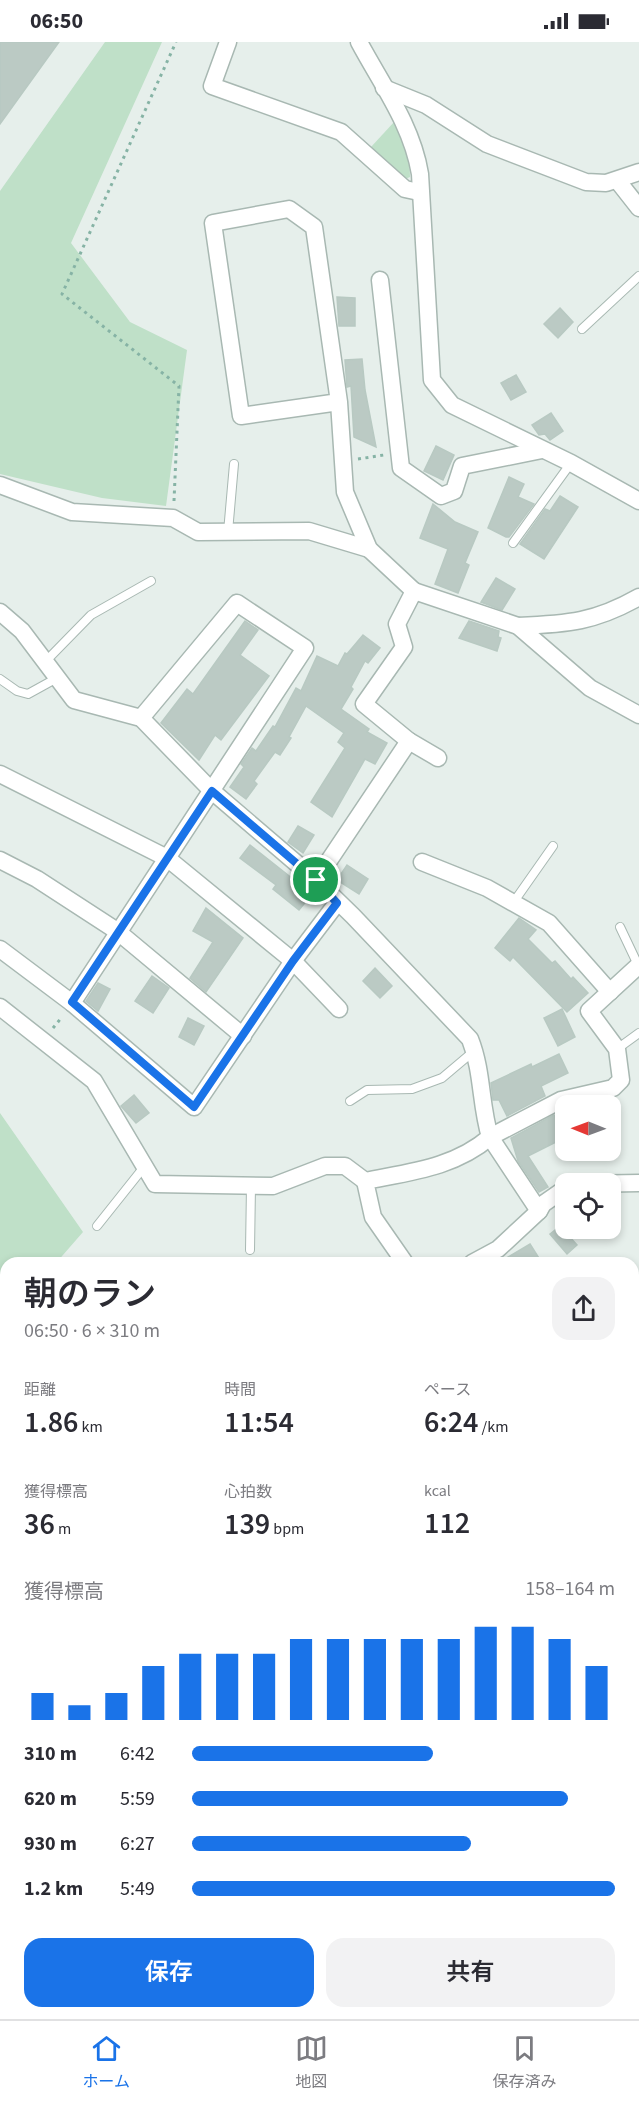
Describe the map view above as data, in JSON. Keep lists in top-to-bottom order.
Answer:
{
  "north": "left",
  "page": {
    "status": "06:50",
    "heading": ["朝のラン", "06:50 · 6 × 310 m"],
    "stats": [
      ["距離", "1.86 km"],
      ["時間", "11:54"],
      ["ペース", "6:24 /km"],
      ["獲得標高", "36 m"],
      ["心拍数", "139 bpm"],
      ["kcal", "112"]
    ],
    "chart": ["獲得標高", "158–164 m"],
    "list": [
      {
        "name": "310 m",
        "note": "6:42"
      },
      {
        "name": "620 m",
        "note": "5:59"
      },
      {
        "name": "930 m",
        "note": "6:27"
      },
      {
        "name": "1.2 km",
        "note": "5:49"
      }
    ],
    "buttons": ["保存", "共有"],
    "tabs": ["ホーム", "地図", "保存済み"]
  }
}
